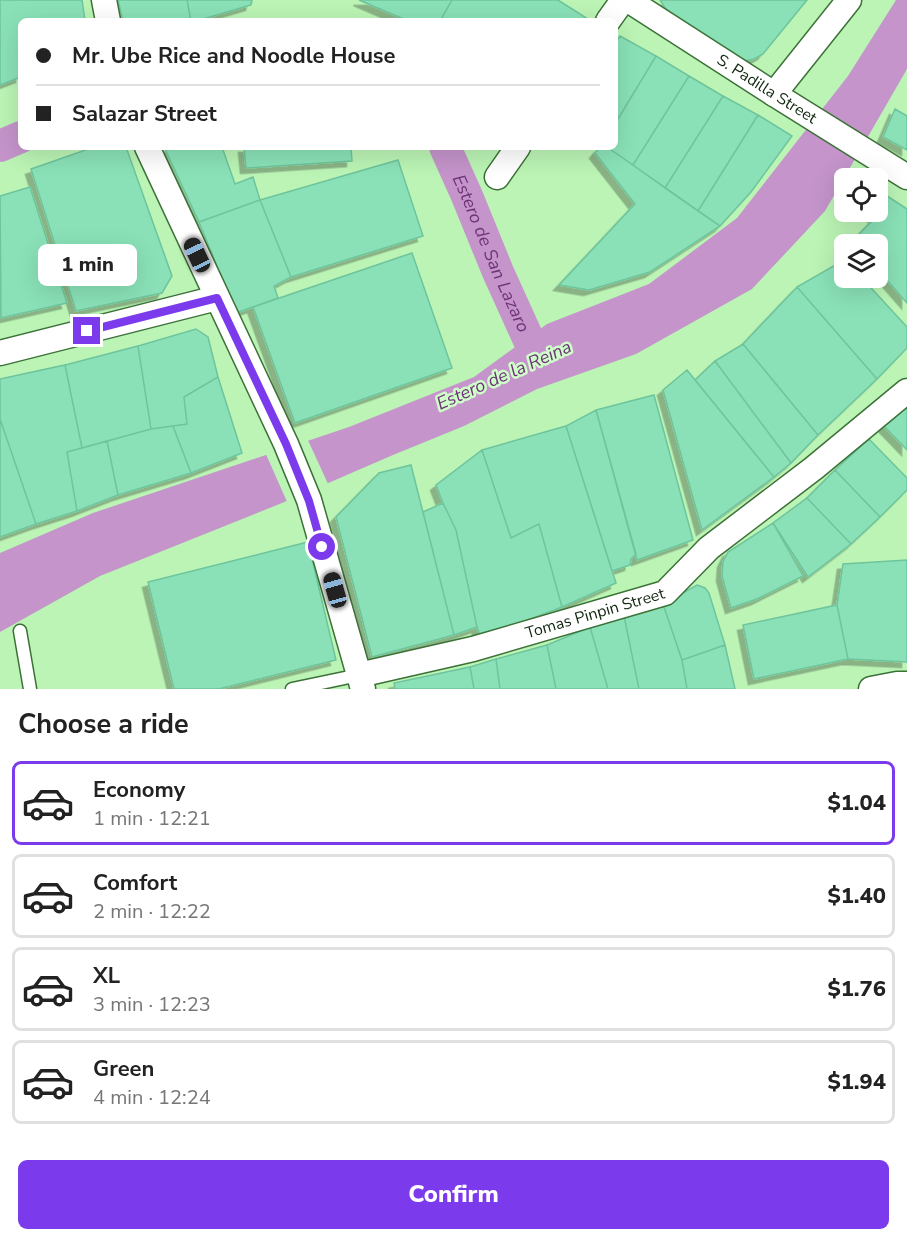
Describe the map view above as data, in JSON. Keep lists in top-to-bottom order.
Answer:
{
  "streets": {
    "street": ["S. Padilla Street", "Tomas Pinpin Street"]
  },
  "water": ["Estero de San Lazaro", "Estero de la Reina"],
  "page": {
    "banner": ["Mr. Ube Rice and Noodle House", "Salazar Street"],
    "bubble": "1 min",
    "heading": "Choose a ride",
    "list": [
      {
        "name": "Economy",
        "note": "1 min · 12:21",
        "value": "$1.04"
      },
      {
        "name": "Comfort",
        "note": "2 min · 12:22",
        "value": "$1.40"
      },
      {
        "name": "XL",
        "note": "3 min · 12:23",
        "value": "$1.76"
      },
      {
        "name": "Green",
        "note": "4 min · 12:24",
        "value": "$1.94"
      }
    ],
    "buttons": "Confirm"
  }
}
